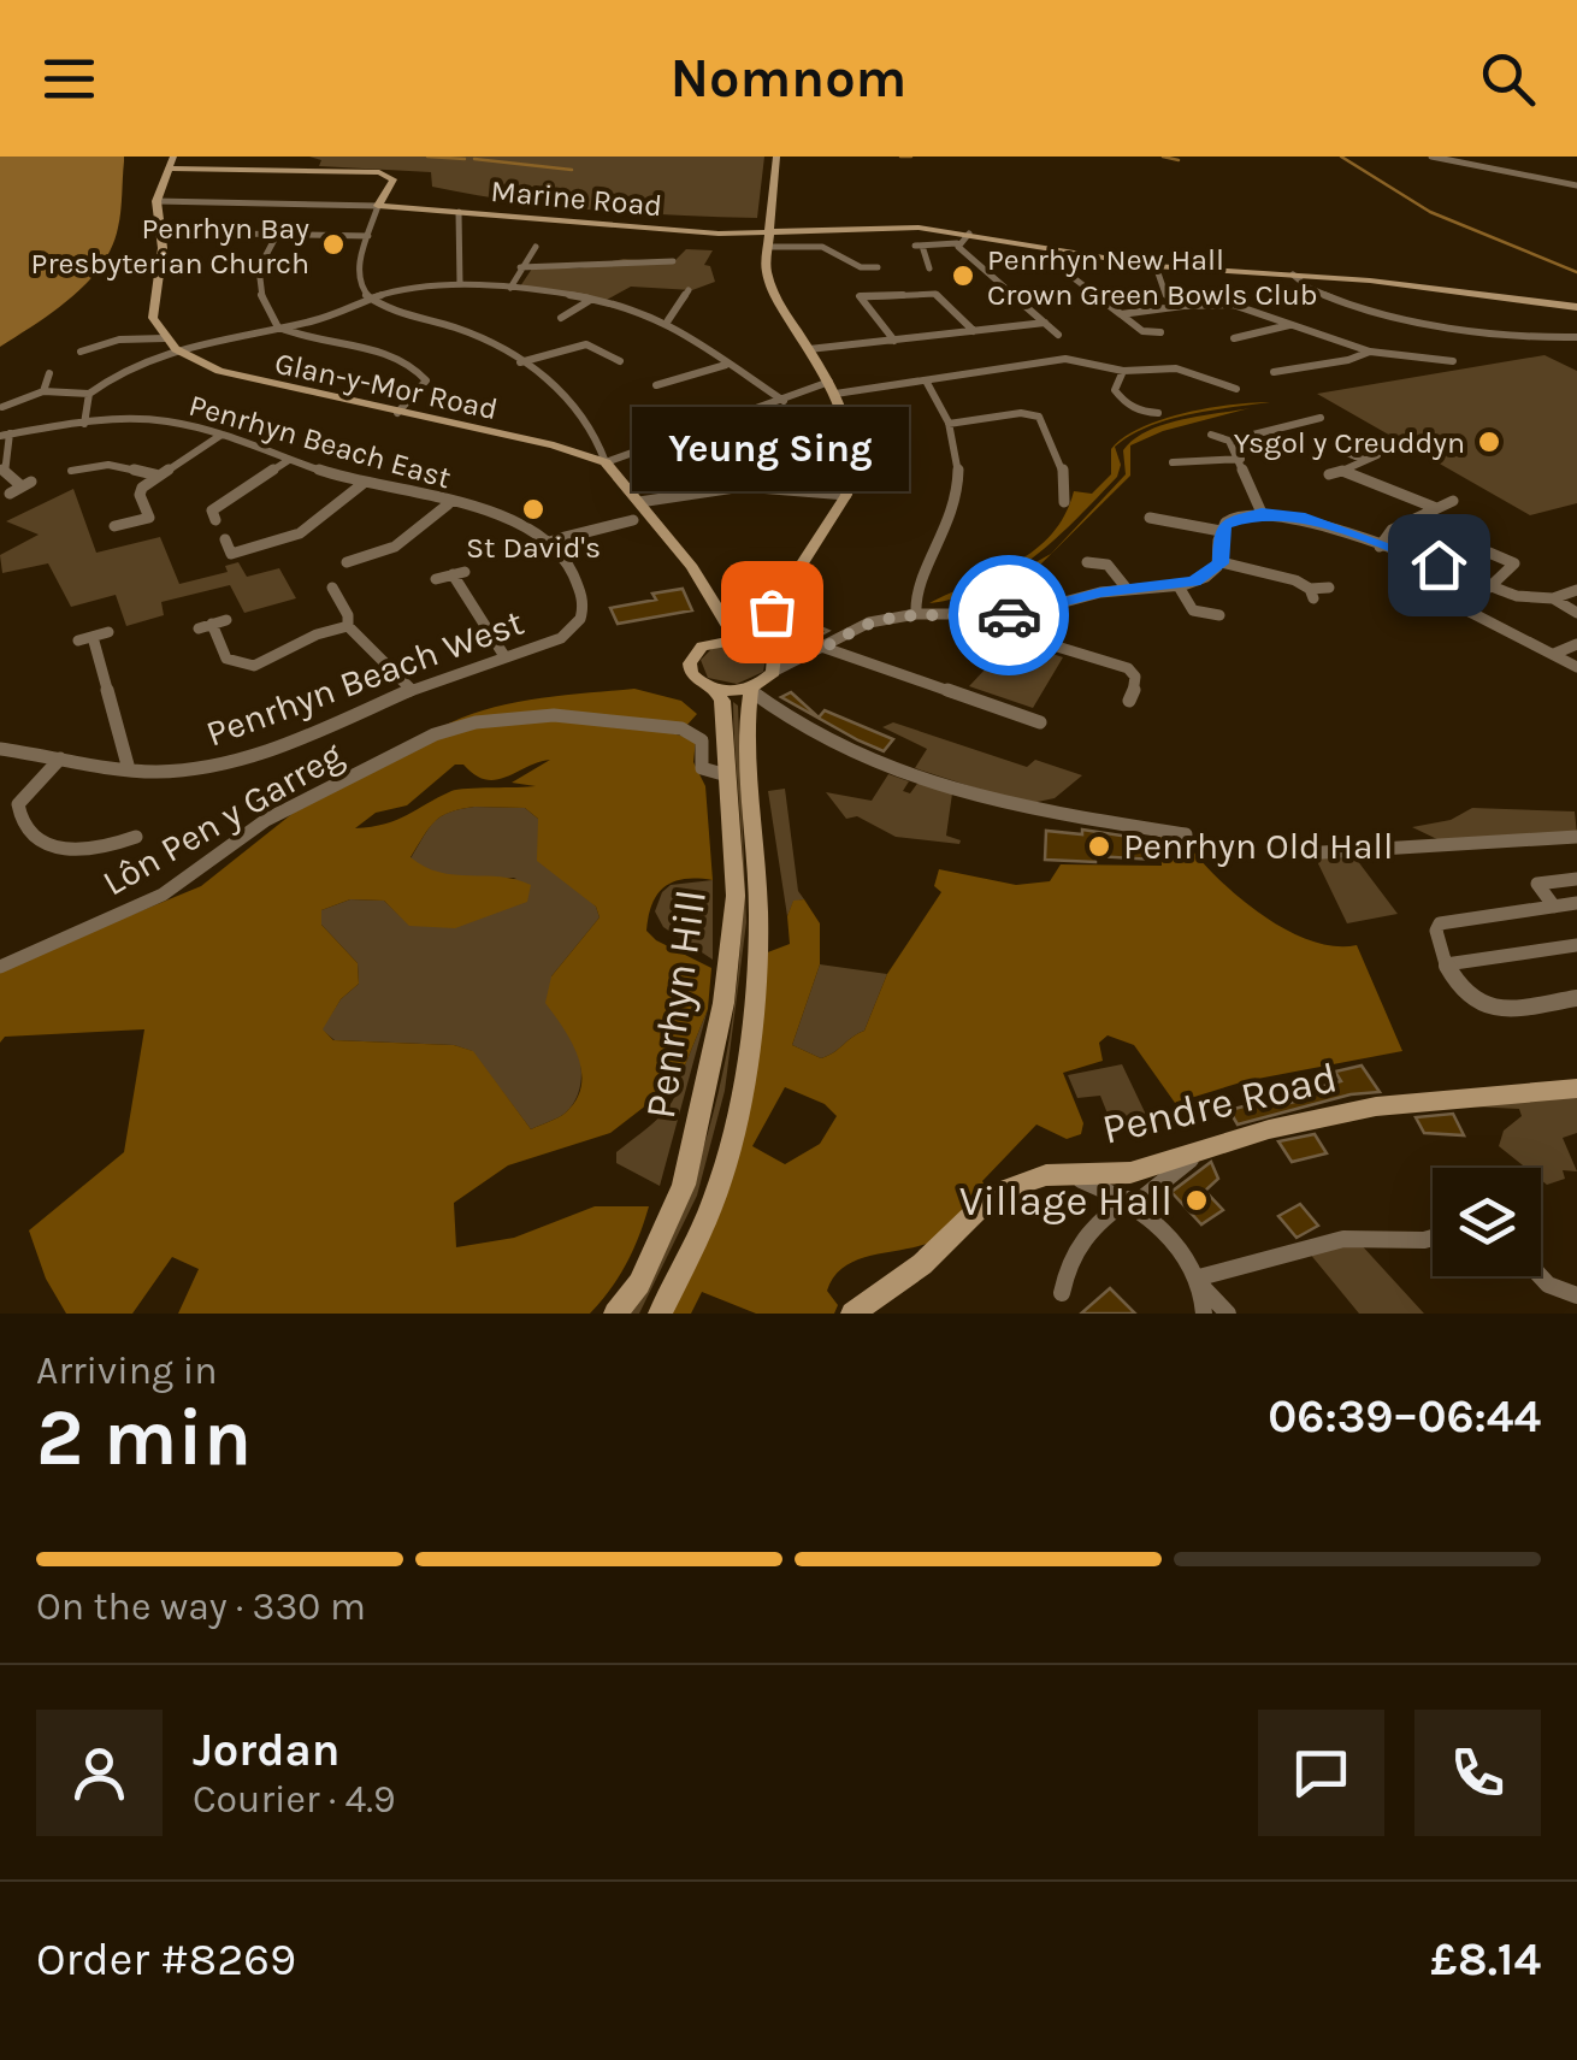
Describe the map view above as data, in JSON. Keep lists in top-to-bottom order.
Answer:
{
  "streets": {
    "street": [
      "Marine Road",
      "Glan-y-Mor Road",
      "Penrhyn Beach East",
      "Penrhyn Beach West",
      "Lôn Pen y Garreg",
      "Penrhyn Hill",
      "Pendre Road"
    ]
  },
  "crossings": [
    ["Penrhyn Beach East", "Penrhyn Beach West"],
    ["Lôn Pen y Garreg", "Penrhyn Hill"]
  ],
  "places": [
    "Penrhyn Bay Presbyterian Church",
    "Penrhyn New Hall Crown Green Bowls Club",
    "Ysgol y Creuddyn",
    "St David's",
    "Yeung Sing",
    "Penrhyn Old Hall",
    "Village Hall"
  ],
  "page": {
    "header": "Nomnom",
    "bubble": "Yeung Sing",
    "heading": ["2 min", "Arriving in", "06:39–06:44"],
    "panel": [
      "Jordan",
      "Courier · 4.9",
      "Order #8269",
      "£8.14"
    ],
    "bar": "On the way · 330 m"
  }
}
